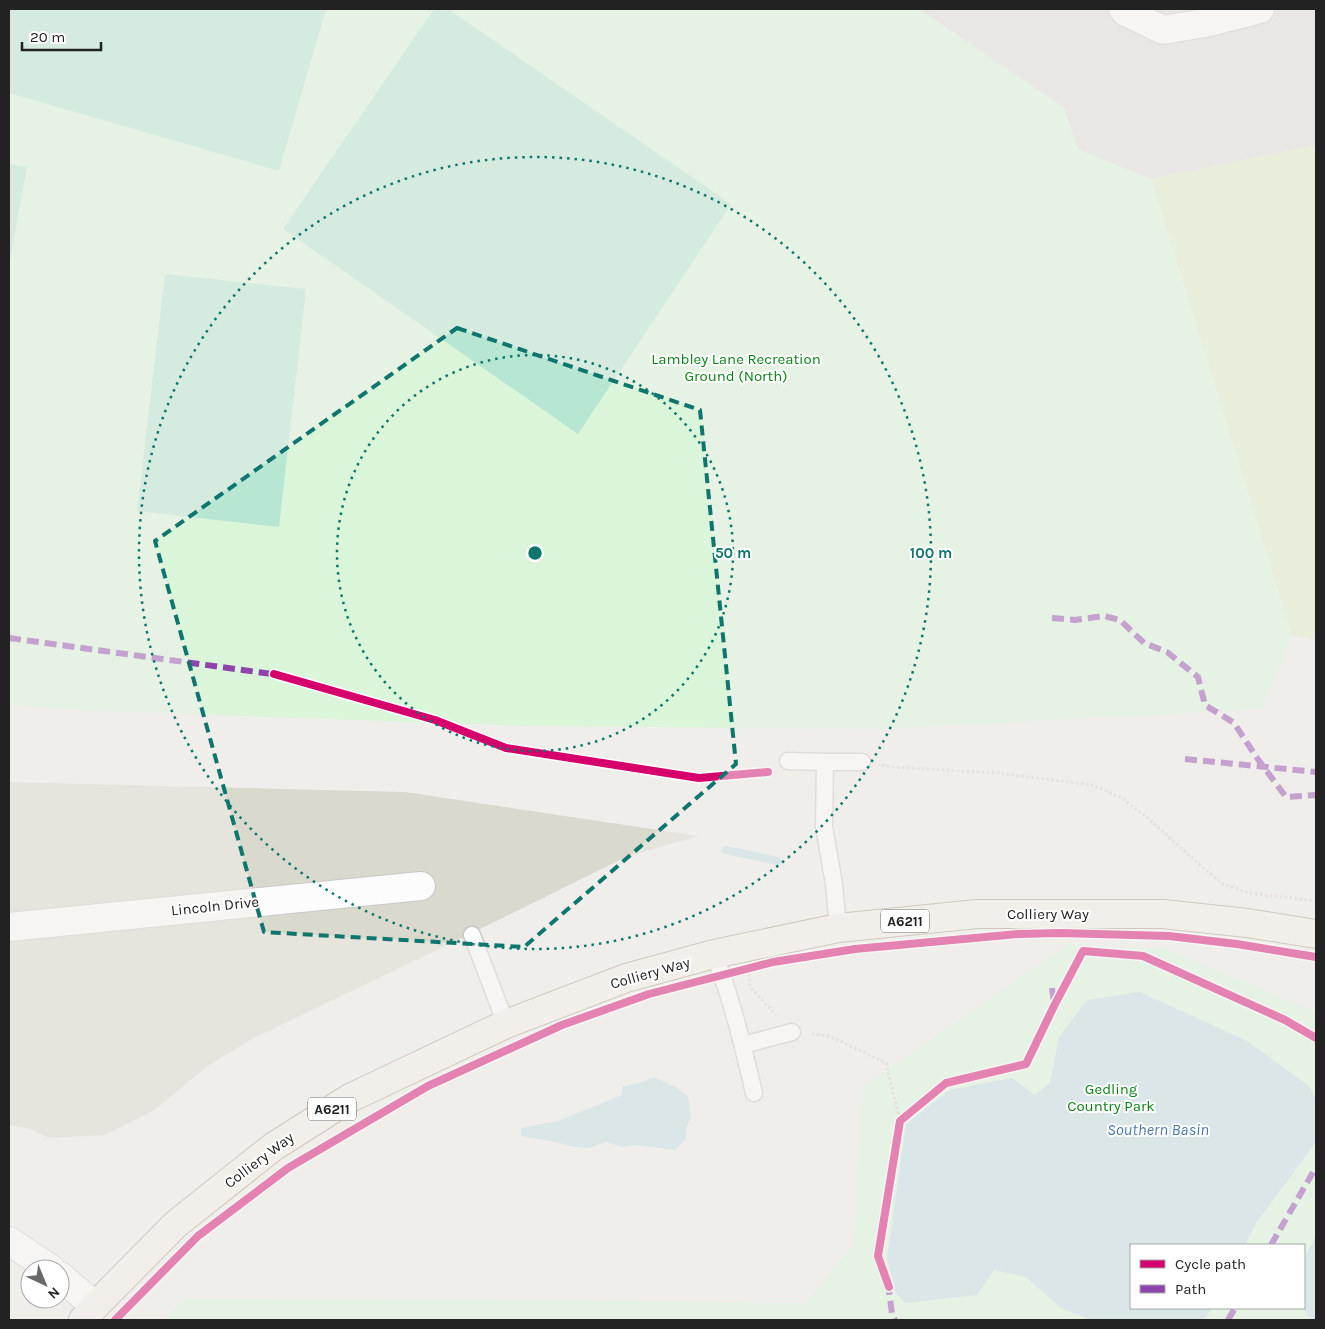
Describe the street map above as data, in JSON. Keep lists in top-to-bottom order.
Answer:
{
  "streets": {
    "main road": ["Colliery Way", "A6211"],
    "street": ["Lincoln Drive"]
  },
  "water": ["Southern Basin"],
  "parks": ["Lambley Lane Recreation Ground (North)", "Gedling Country Park"],
  "legend": ["Cycle path", "Path"],
  "scale_bar": "20 m",
  "north": "bottom right",
  "rings": ["50 m", "100 m"]
}
